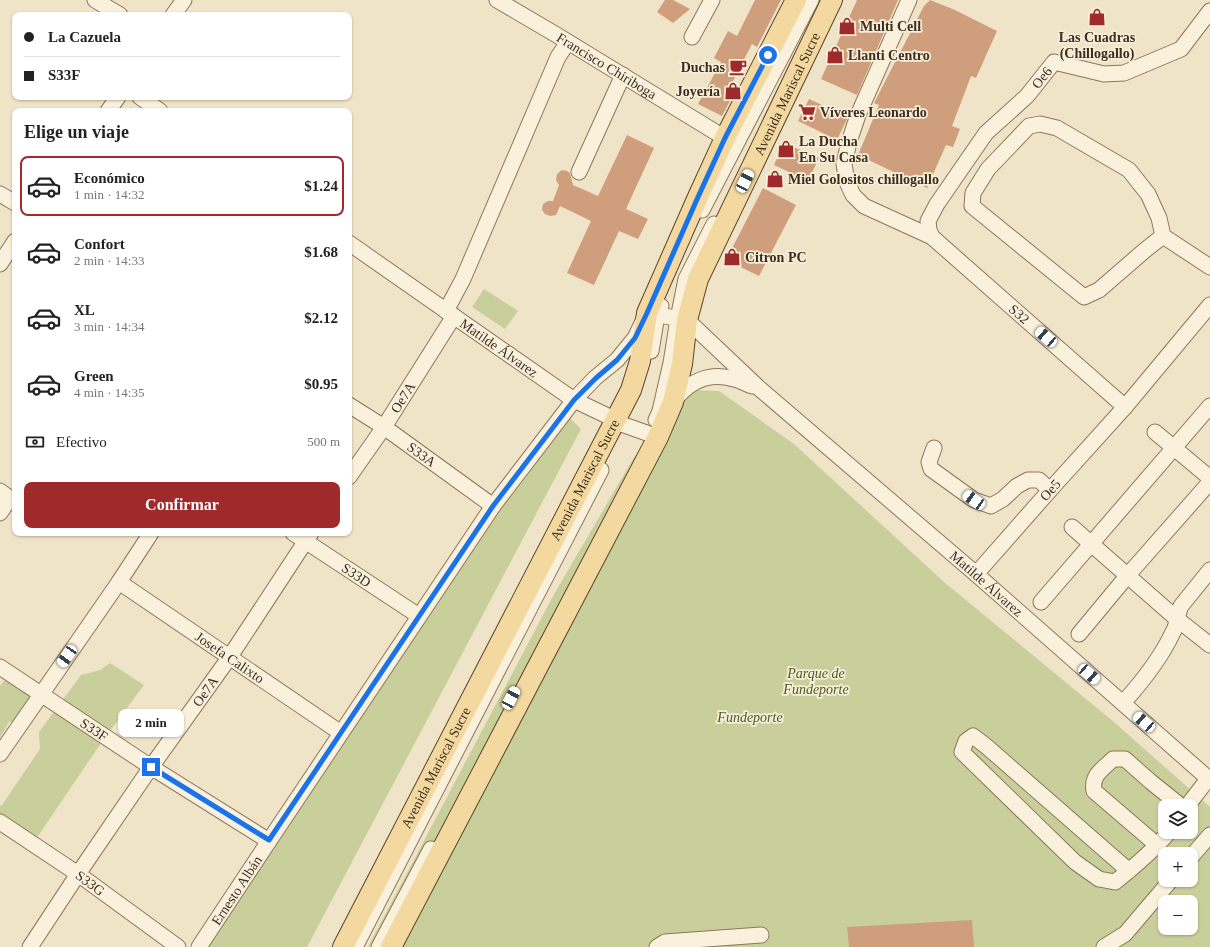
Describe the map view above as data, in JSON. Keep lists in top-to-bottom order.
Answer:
{
  "streets": {
    "main road": ["Avenida Mariscal Sucre"],
    "street": [
      "Francisco Chiriboga",
      "Oe6",
      "S32",
      "Matilde Álvarez",
      "Oe7A",
      "S33A",
      "Oe5",
      "S33D",
      "Josefa Calixto",
      "S33F",
      "S33G",
      "Ernesto Albán"
    ]
  },
  "crossings": [
    ["Francisco Chiriboga", "Avenida Mariscal Sucre"],
    ["Francisco Chiriboga", "Oe7A"],
    ["Oe6", "S32"],
    ["Avenida Mariscal Sucre", "Matilde Álvarez"],
    ["Avenida Mariscal Sucre", "Ernesto Albán"],
    ["S32", "Oe5"],
    ["Matilde Álvarez", "Oe7A"],
    ["Matilde Álvarez", "Oe5"],
    ["Matilde Álvarez", "Ernesto Albán"],
    ["Oe7A", "S33A"],
    ["Oe7A", "S33D"],
    ["Oe7A", "Josefa Calixto"],
    ["Oe7A", "S33F"],
    ["Oe7A", "S33G"],
    ["S33A", "Ernesto Albán"],
    ["S33D", "Ernesto Albán"],
    ["Josefa Calixto", "Ernesto Albán"],
    ["S33F", "Ernesto Albán"]
  ],
  "parks": ["Parque de Fundeporte", "Fundeporte"],
  "places": {
    "shop": [
      "Las Cuadras (Chillogallo)",
      "Multi Cell",
      "Llanti Centro",
      "Joyería",
      "La Ducha En Su Casa",
      "Miel Golositos chillogallo",
      "Citron PC"
    ],
    "cafe": ["Duchas"],
    "supermarket": ["Víveres Leonardo"]
  },
  "page": {
    "banner": ["La Cazuela", "S33F"],
    "heading": "Elige un viaje",
    "list": [
      {
        "name": "Económico",
        "note": "1 min · 14:32",
        "value": "$1.24"
      },
      {
        "name": "Confort",
        "note": "2 min · 14:33",
        "value": "$1.68"
      },
      {
        "name": "XL",
        "note": "3 min · 14:34",
        "value": "$2.12"
      },
      {
        "name": "Green",
        "note": "4 min · 14:35",
        "value": "$0.95"
      }
    ],
    "pay": ["Efectivo", "500 m"],
    "buttons": "Confirmar",
    "bubble": "2 min",
    "map_buttons": ["+", "−"]
  }
}
